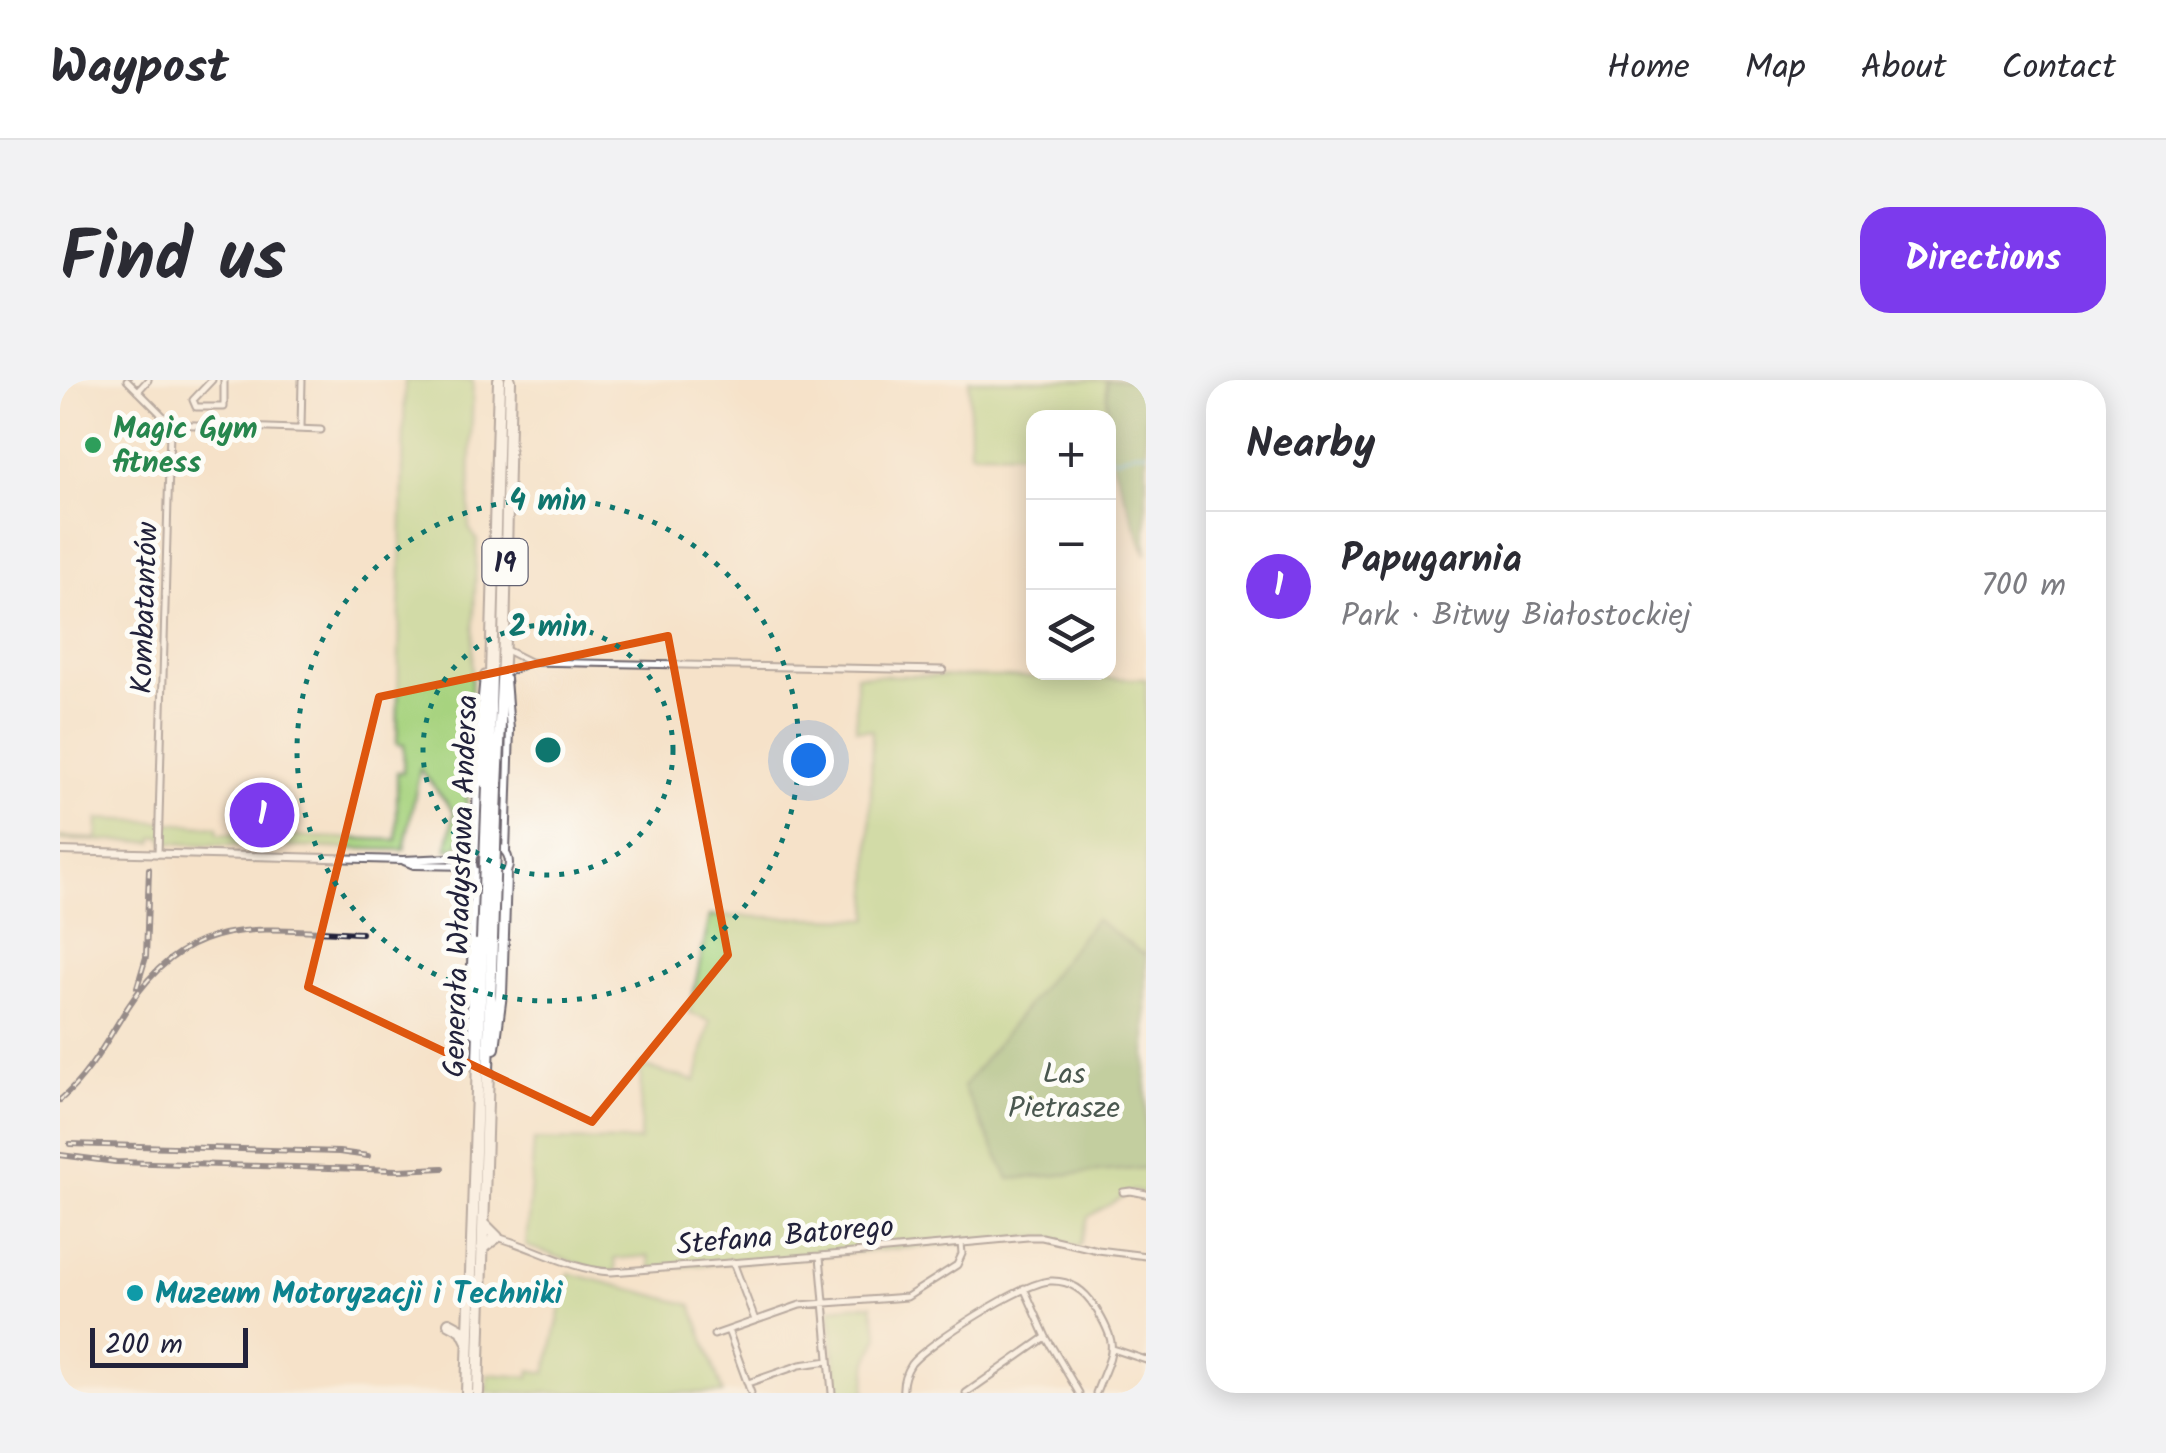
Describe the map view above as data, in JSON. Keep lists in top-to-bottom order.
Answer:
{
  "streets": {
    "highway": ["19", "Generała Władysława Andersa"],
    "street": ["Kombatantów", "Stefana Batorego"]
  },
  "parks": ["Las Pietrasze"],
  "places": ["Magic Gym fitness", "Muzeum Motoryzacji i Techniki"],
  "scale_bar": "200 m",
  "page": {
    "header": "Waypost",
    "nav": [
      "Home",
      "Map",
      "About",
      "Contact"
    ],
    "title": "Find us",
    "buttons": "Directions",
    "heading": "Nearby",
    "map_buttons": ["+", "−"],
    "list": [
      {
        "mark": "1",
        "name": "Papugarnia",
        "note": "Park · Bitwy Białostockiej",
        "value": "700 m"
      }
    ],
    "pins": "1",
    "scale": "200 m"
  },
  "rings": ["4 min", "2 min"]
}
